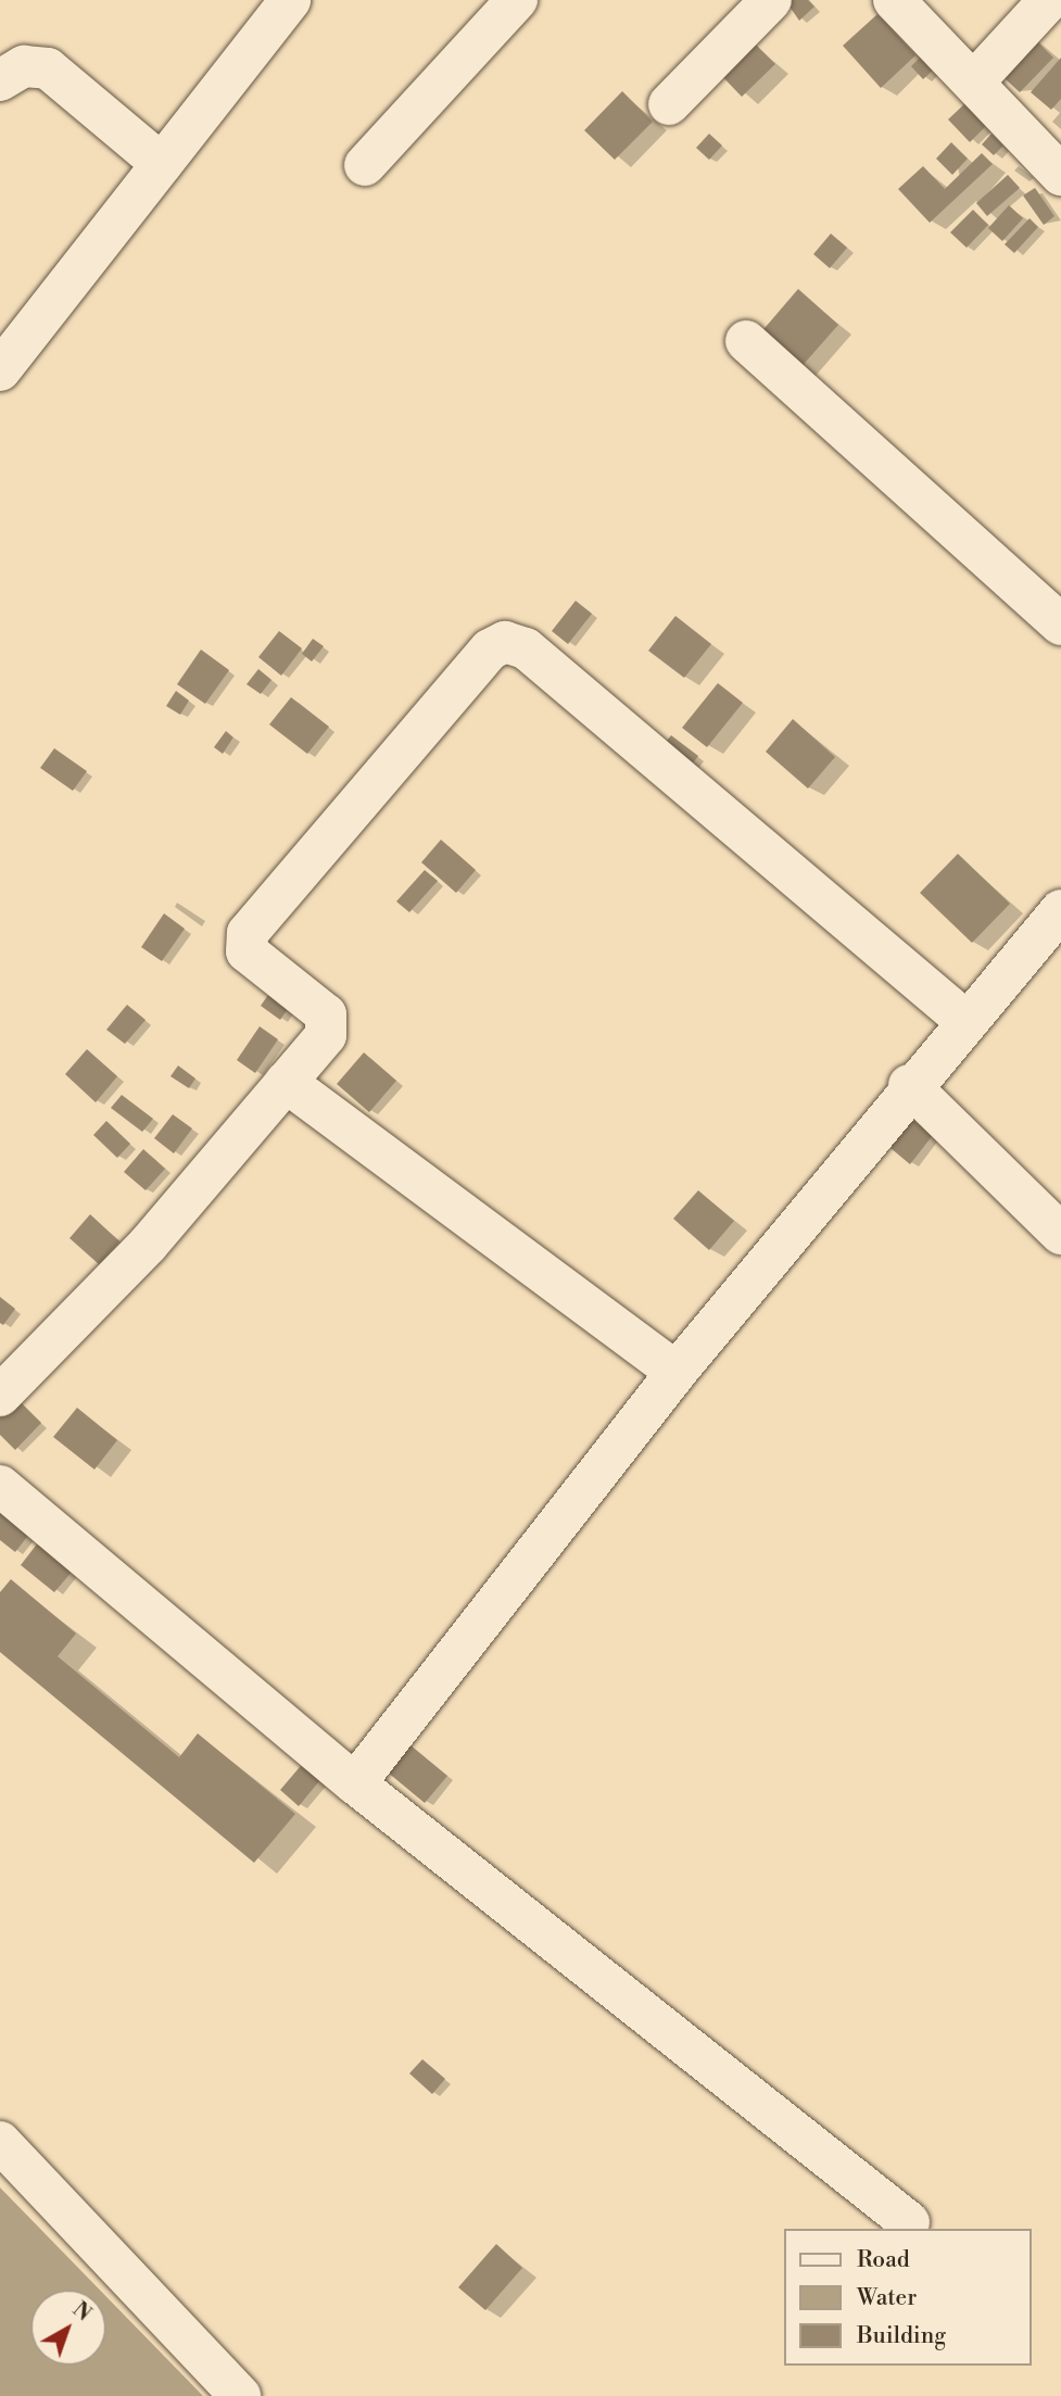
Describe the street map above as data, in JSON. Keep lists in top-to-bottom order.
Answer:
{
  "legend": ["Road", "Water", "Building"],
  "north": "top right"
}
